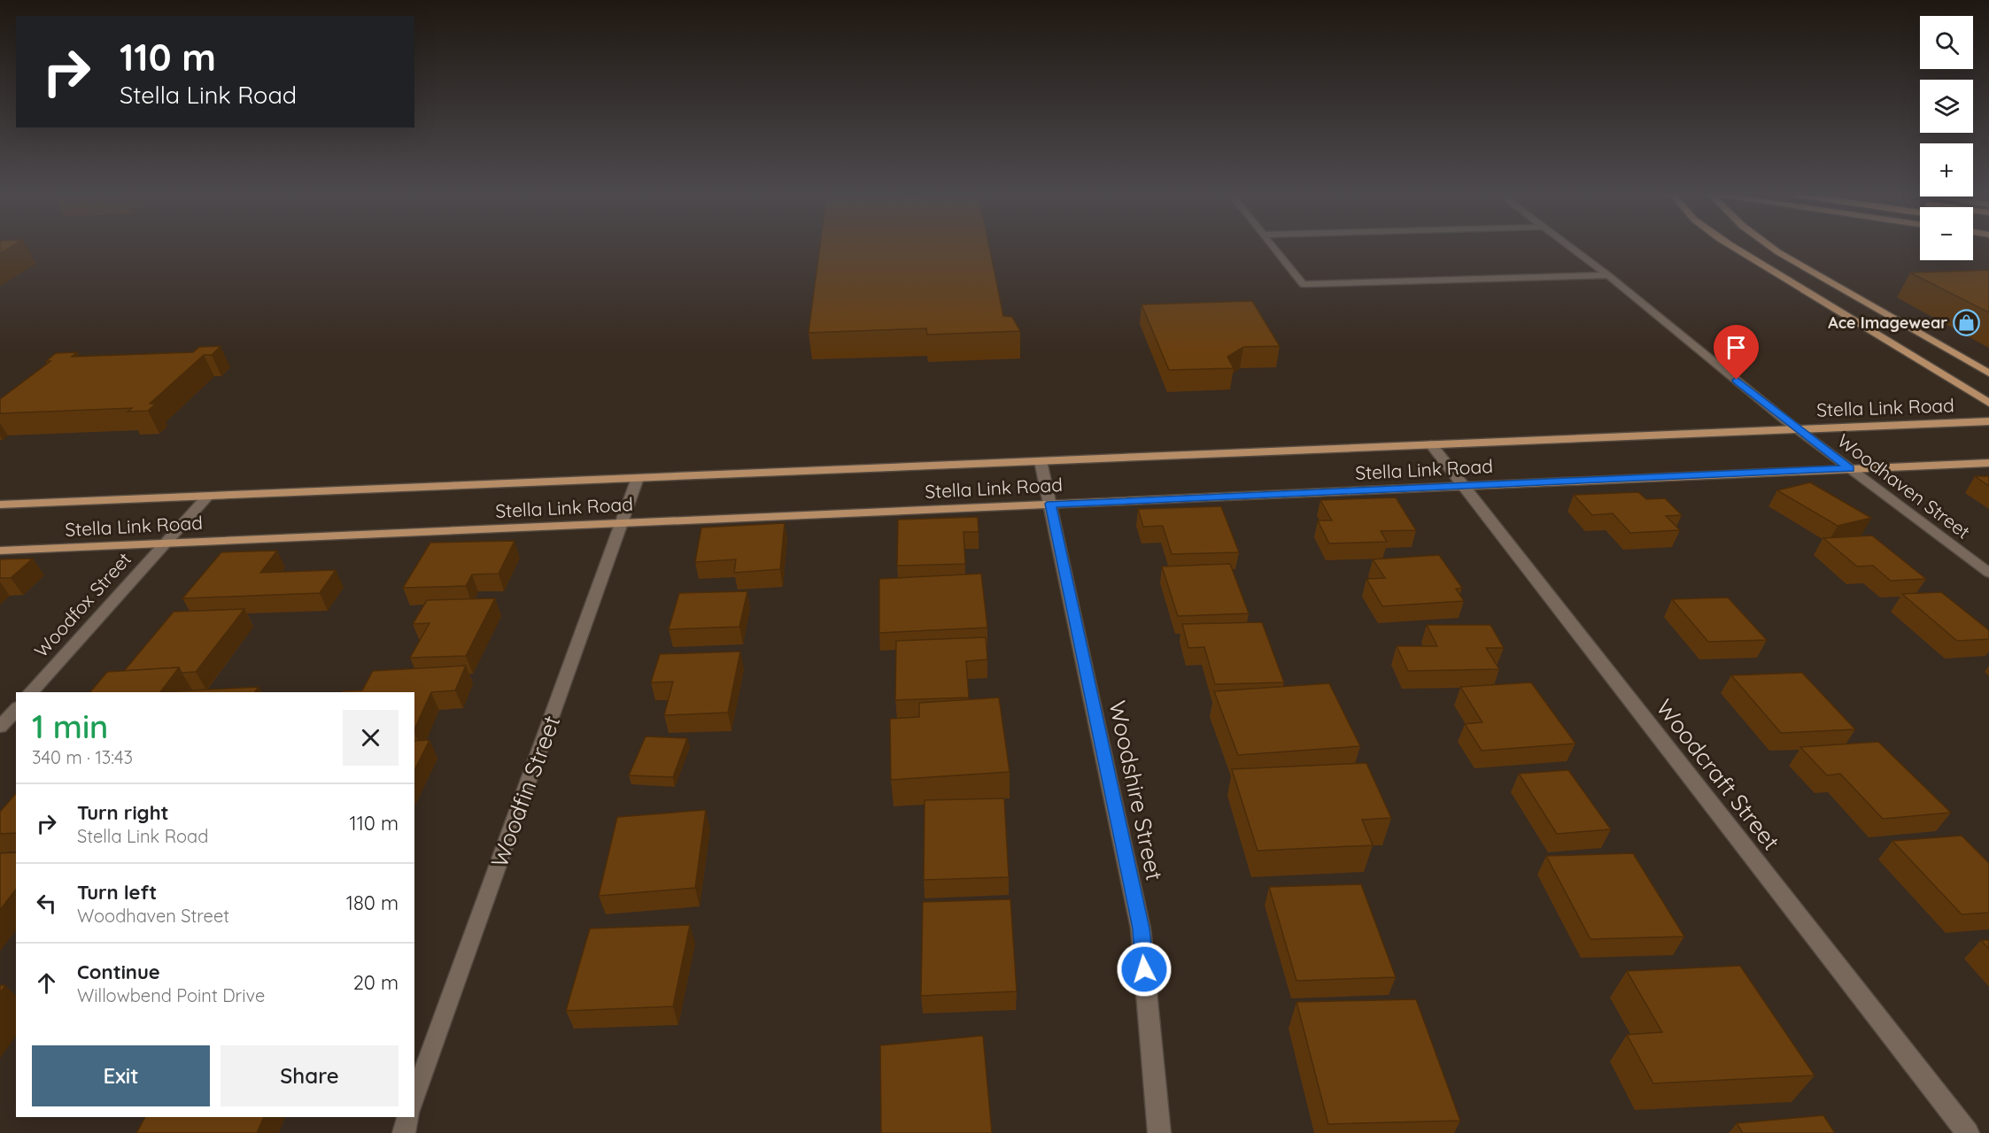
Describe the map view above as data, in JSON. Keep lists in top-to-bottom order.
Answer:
{
  "streets": {
    "main road": ["Stella Link Road"],
    "street": [
      "Woodhaven Street",
      "Woodfox Street",
      "Woodcraft Street",
      "Woodshire Street",
      "Woodfin Street"
    ]
  },
  "crossings": [
    ["Stella Link Road", "Woodhaven Street"],
    ["Stella Link Road", "Woodfox Street"],
    ["Stella Link Road", "Woodcraft Street"],
    ["Stella Link Road", "Woodshire Street"],
    ["Stella Link Road", "Woodfin Street"]
  ],
  "places": {
    "shop": ["Ace Imagewear"]
  },
  "page": {
    "map_buttons": ["+", "−"],
    "turn": ["110 m", "Stella Link Road"],
    "heading": ["1 min", "340 m · 13:43"],
    "list": [
      {
        "name": "Turn right",
        "note": "Stella Link Road",
        "value": "110 m"
      },
      {
        "name": "Turn left",
        "note": "Woodhaven Street",
        "value": "180 m"
      },
      {
        "name": "Continue",
        "note": "Willowbend Point Drive",
        "value": "20 m"
      }
    ],
    "buttons": ["Exit", "Share"]
  }
}
